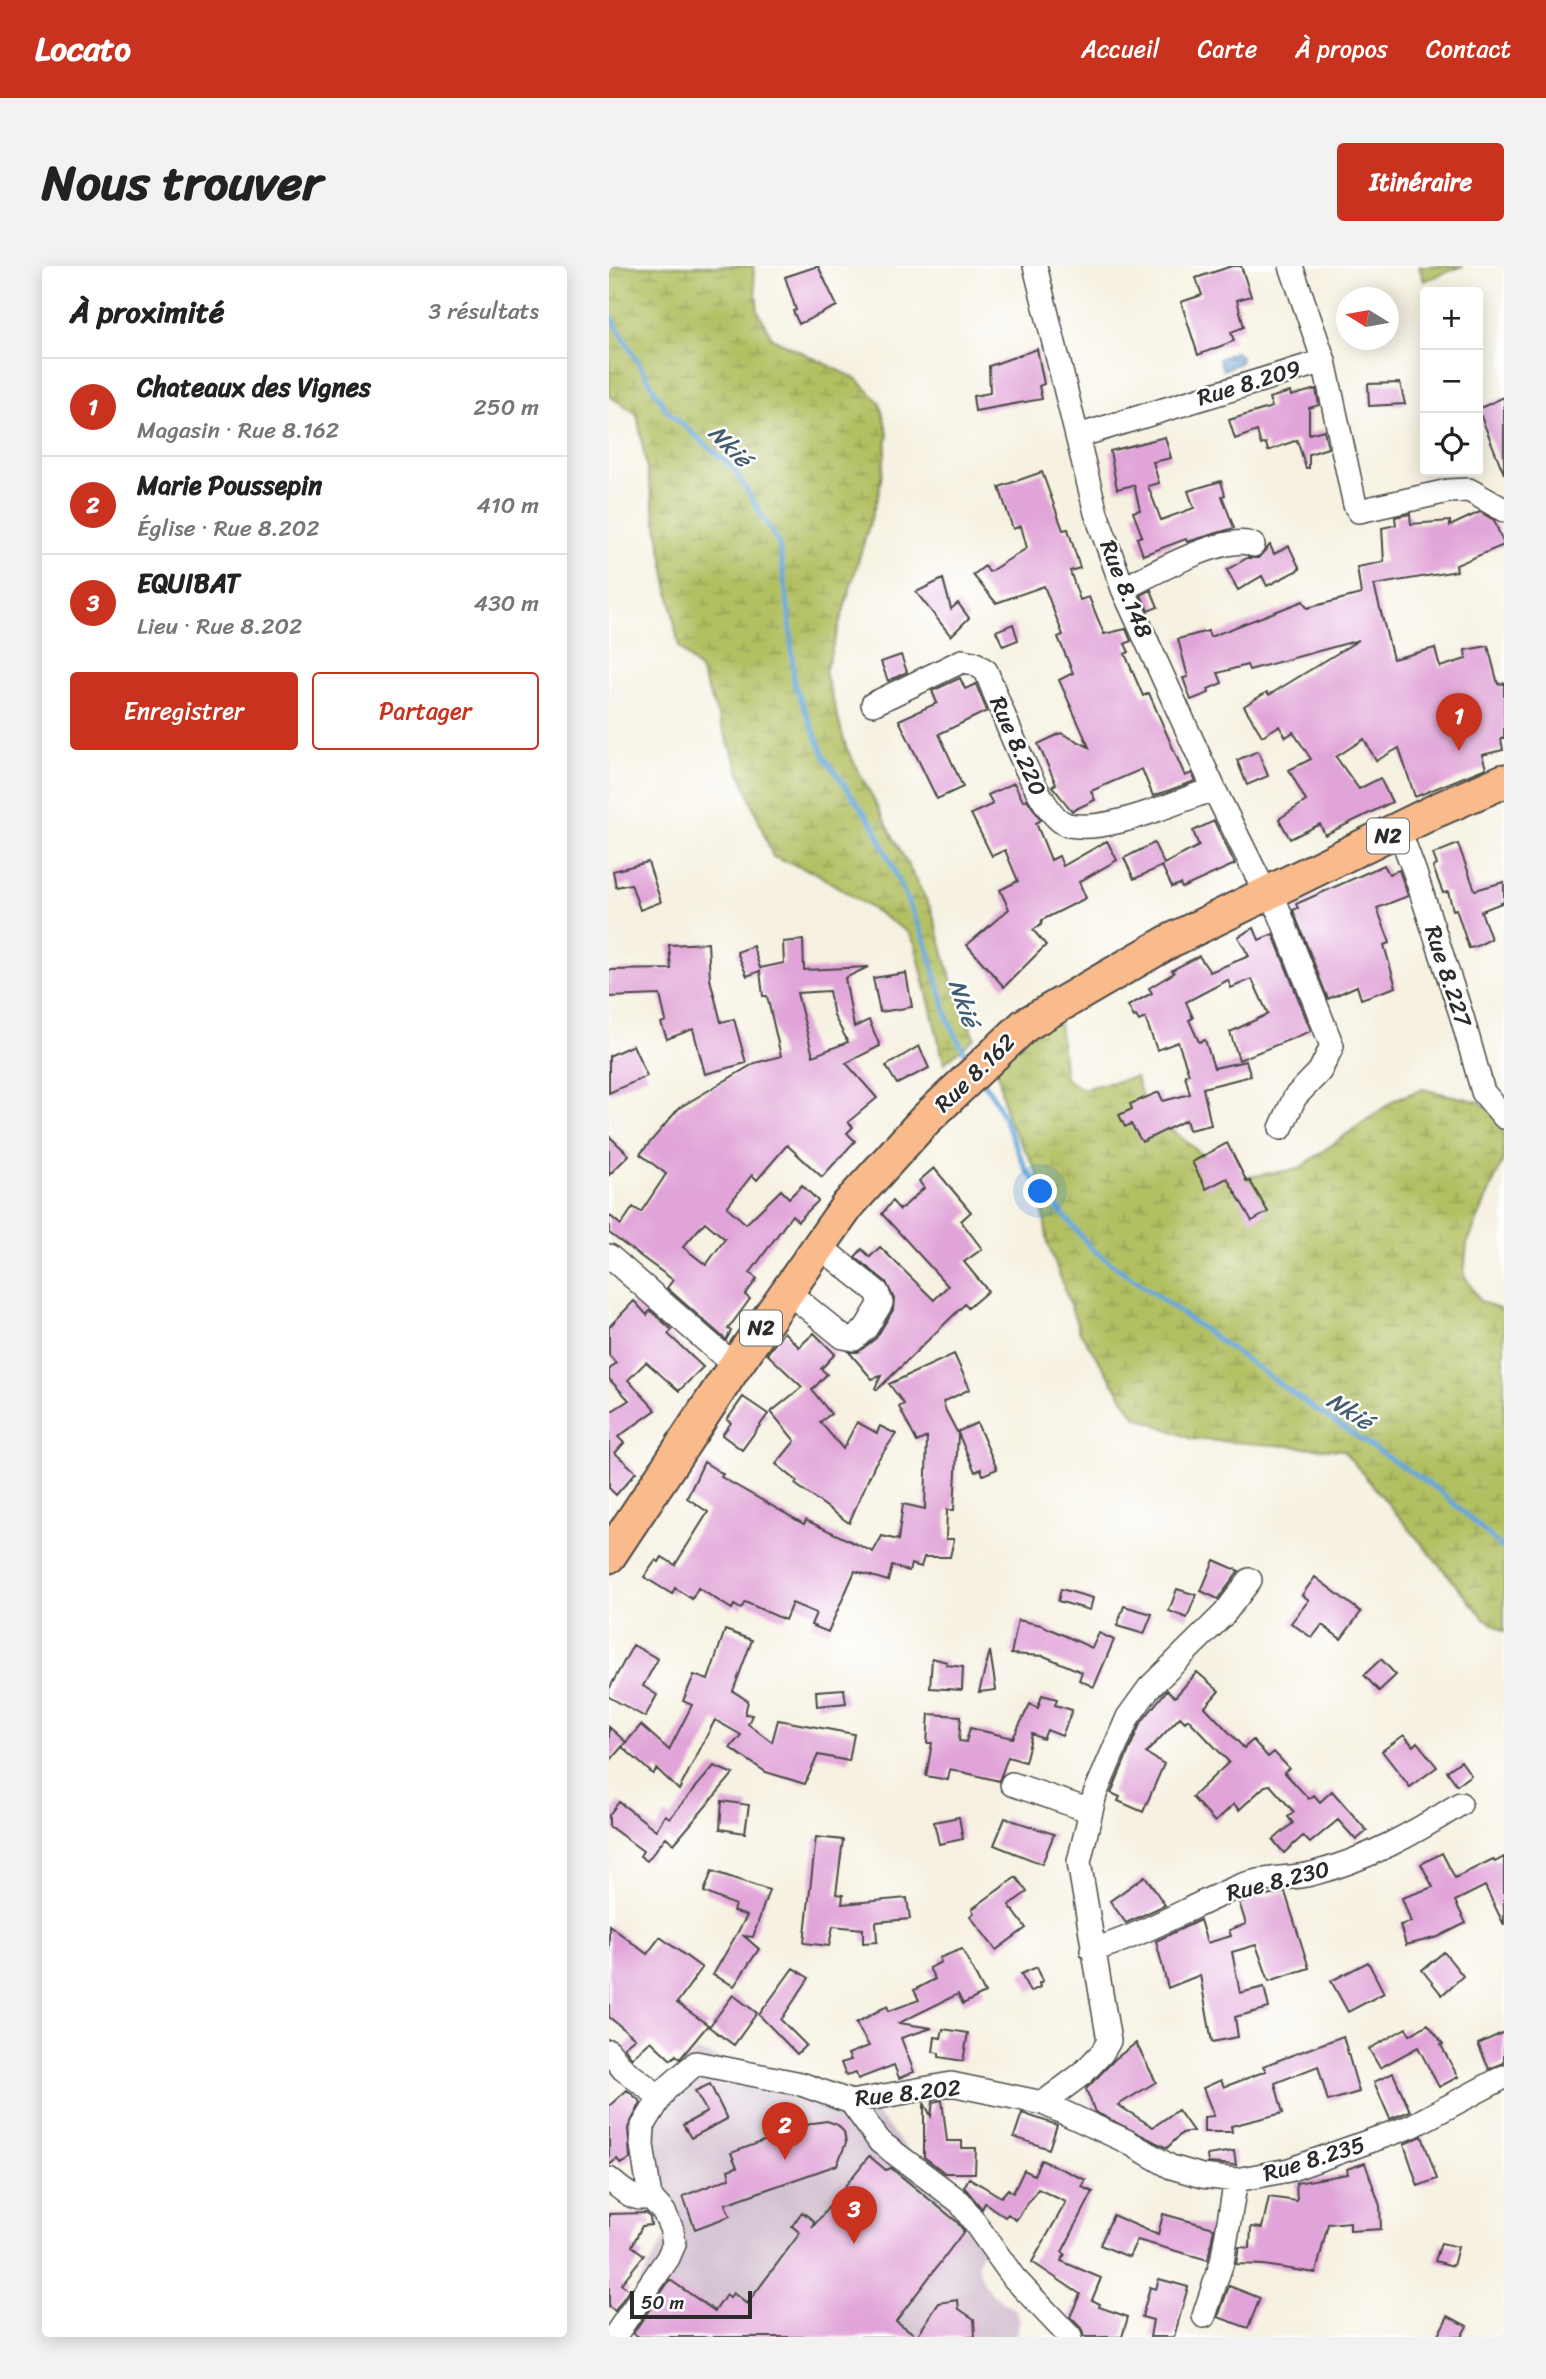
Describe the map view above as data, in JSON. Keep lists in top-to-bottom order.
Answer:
{
  "streets": {
    "highway": ["N2", "Rue 8.162"],
    "street": [
      "Rue 8.209",
      "Rue 8.148",
      "Rue 8.220",
      "Rue 8.227",
      "Rue 8.230",
      "Rue 8.202",
      "Rue 8.235"
    ]
  },
  "crossings": [
    ["Rue 8.209", "Rue 8.148"],
    ["Rue 8.148", "Rue 8.220"],
    ["Rue 8.148", "Rue 8.162"],
    ["Rue 8.227", "Rue 8.162"],
    ["Rue 8.202", "Rue 8.235"]
  ],
  "water": ["Nkié"],
  "scale_bar": "50 m",
  "north": "left",
  "page": {
    "header": "Locato",
    "nav": [
      "Accueil",
      "Carte",
      "À propos",
      "Contact"
    ],
    "title": "Nous trouver",
    "buttons": [
      "Itinéraire",
      ["Enregistrer", "Partager"]
    ],
    "heading": ["À proximité", "3 résultats"],
    "map_buttons": ["+", "−"],
    "list": [
      {
        "mark": "1",
        "name": "Chateaux des Vignes",
        "note": "Magasin · Rue 8.162",
        "value": "250 m"
      },
      {
        "mark": "2",
        "name": "Marie Poussepin",
        "note": "Église · Rue 8.202",
        "value": "410 m"
      },
      {
        "mark": "3",
        "name": "EQUIBAT",
        "note": "Lieu · Rue 8.202",
        "value": "430 m"
      }
    ],
    "pins": ["1", "2", "3"],
    "scale": "50 m"
  }
}
